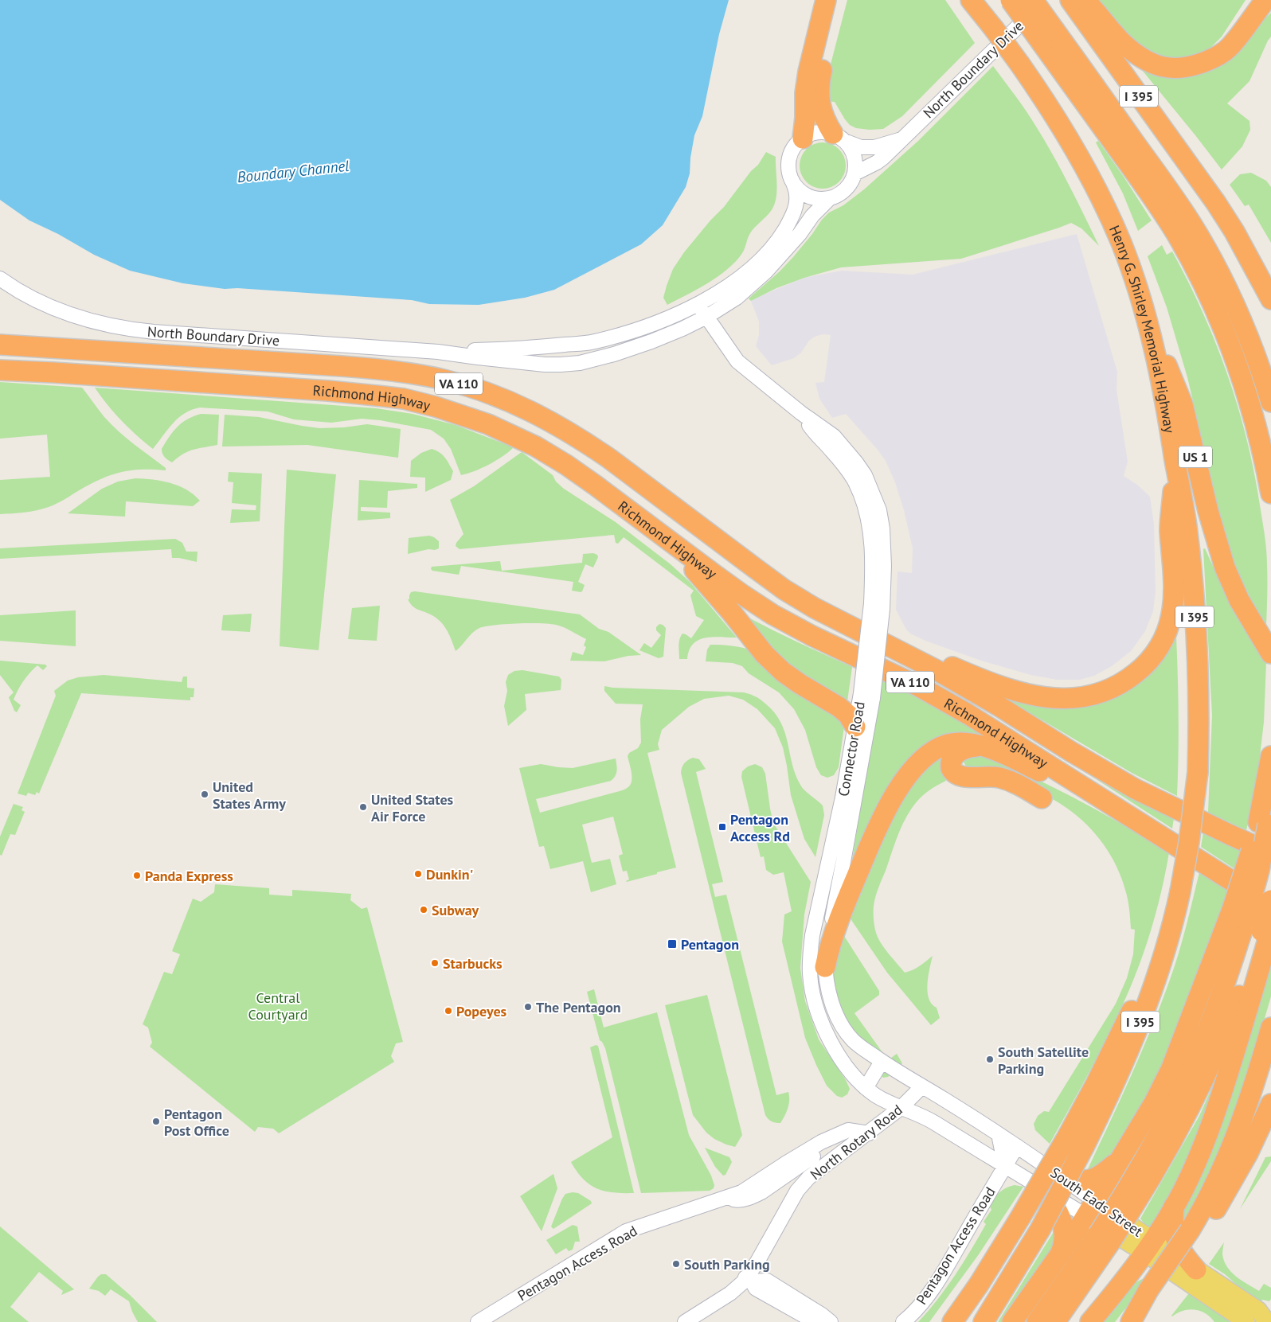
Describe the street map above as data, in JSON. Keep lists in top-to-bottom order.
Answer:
{
  "streets": {
    "highway": [
      "I 395",
      "Henry G. Shirley Memorial Highway",
      "VA 110",
      "Richmond Highway",
      "US 1"
    ],
    "main road": ["South Eads Street"],
    "street": [
      "North Boundary Drive",
      "Connector Road",
      "North Rotary Road",
      "Pentagon Access Road"
    ]
  },
  "crossings": [
    ["North Boundary Drive", "Connector Road"],
    ["Henry G. Shirley Memorial Highway", "US 1"],
    ["Connector Road", "North Rotary Road"],
    ["Connector Road", "South Eads Street"],
    ["North Rotary Road", "South Eads Street"],
    ["North Rotary Road", "Pentagon Access Road"],
    ["South Eads Street", "Pentagon Access Road"]
  ],
  "water": ["Boundary Channel"],
  "parks": ["Central Courtyard"],
  "places": {
    "other": [
      "United States Army",
      "United States Air Force",
      "Dunkin'",
      "Panda Express",
      "Subway",
      "Starbucks",
      "The Pentagon",
      "Popeyes",
      "South Satellite Parking",
      "Pentagon Post Office",
      "South Parking"
    ],
    "transit": ["Pentagon Access Rd", "Pentagon"]
  }
}
